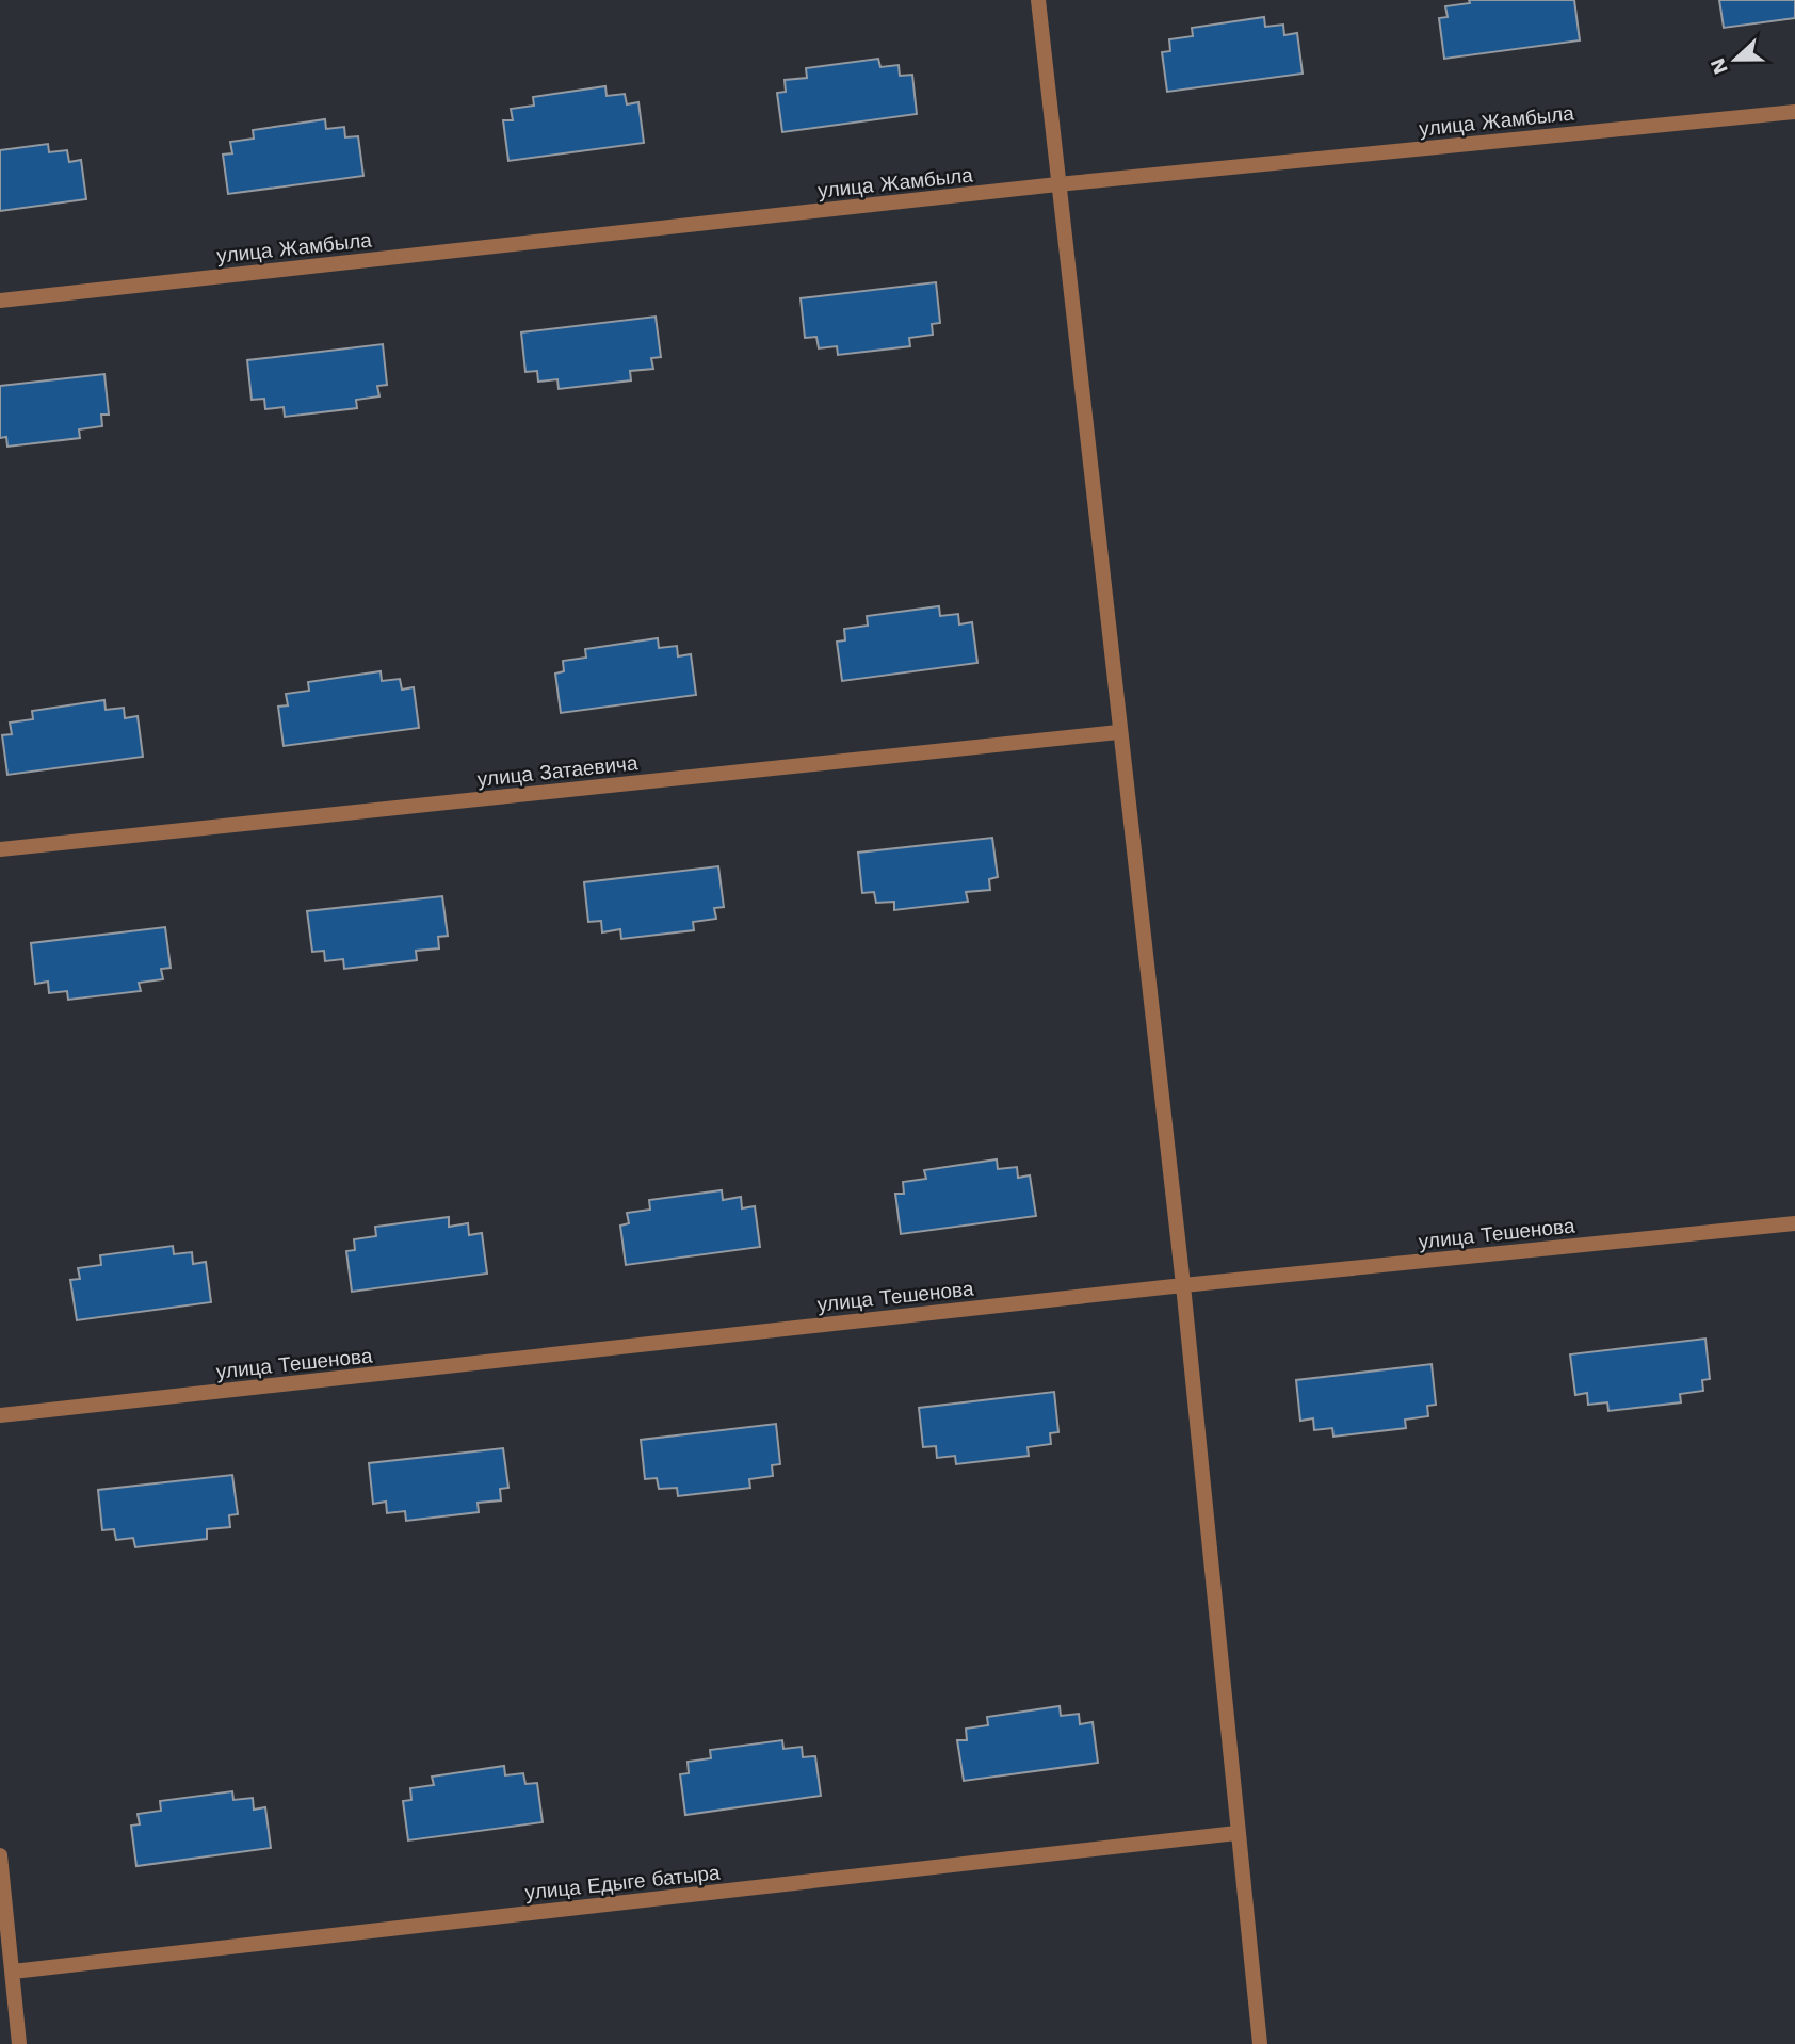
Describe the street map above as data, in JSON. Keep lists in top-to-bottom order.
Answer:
{
  "streets": {
    "street": [
      "улица Жамбыла",
      "улица Затаевича",
      "улица Тешенова",
      "улица Едыге батыра"
    ]
  },
  "north": "left"
}
